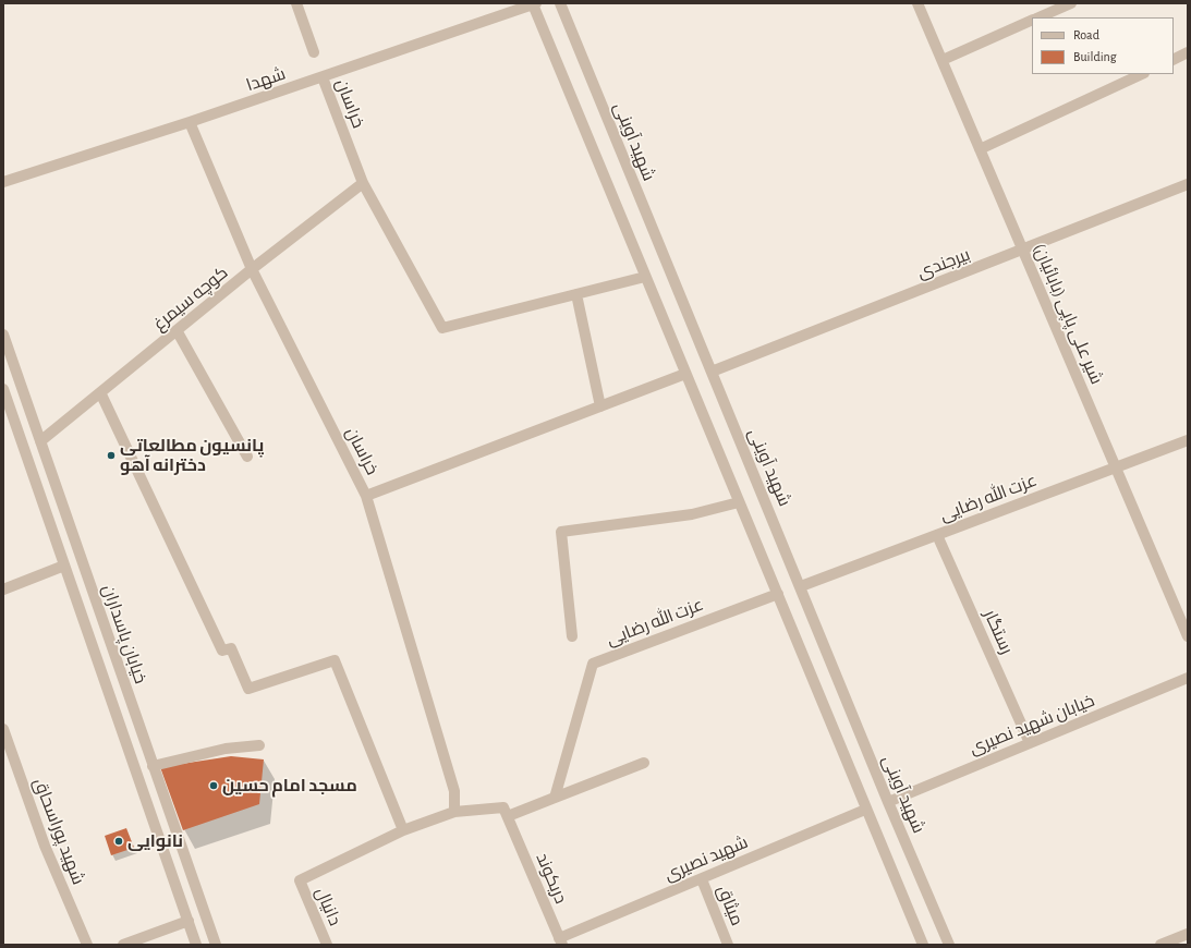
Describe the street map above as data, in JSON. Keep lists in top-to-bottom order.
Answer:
{
  "streets": {
    "street": [
      "شهدا",
      "خراسان",
      "شهید آوینی",
      "بیرجندی",
      "کوچه سیمرغ",
      "شیر علی پاپی (بابائیان)",
      "عزت الله رضایی",
      "رستگار",
      "خیابان پاسداران",
      "خیابان شهید نصیری",
      "شهید پوراسحاق",
      "شهید نصیری",
      "دریکوند",
      "میثاق",
      "دانیال"
    ]
  },
  "crossings": [
    ["شهدا", "خراسان"],
    ["خراسان", "کوچه سیمرغ"],
    ["شهید آوینی", "بیرجندی"],
    ["شهید آوینی", "عزت الله رضایی"],
    ["شهید آوینی", "خیابان شهید نصیری"],
    ["بیرجندی", "شیر علی پاپی (بابائیان)"],
    ["کوچه سیمرغ", "خیابان پاسداران"],
    ["شیر علی پاپی (بابائیان)", "عزت الله رضایی"],
    ["عزت الله رضایی", "رستگار"],
    ["رستگار", "خیابان شهید نصیری"],
    ["شهید نصیری", "دریکوند"],
    ["شهید نصیری", "میثاق"]
  ],
  "places": ["پانسیون مطالعاتی دخترانه آهو", "مسجد امام حسین", "نانوایی"],
  "legend": ["Road", "Building"]
}
